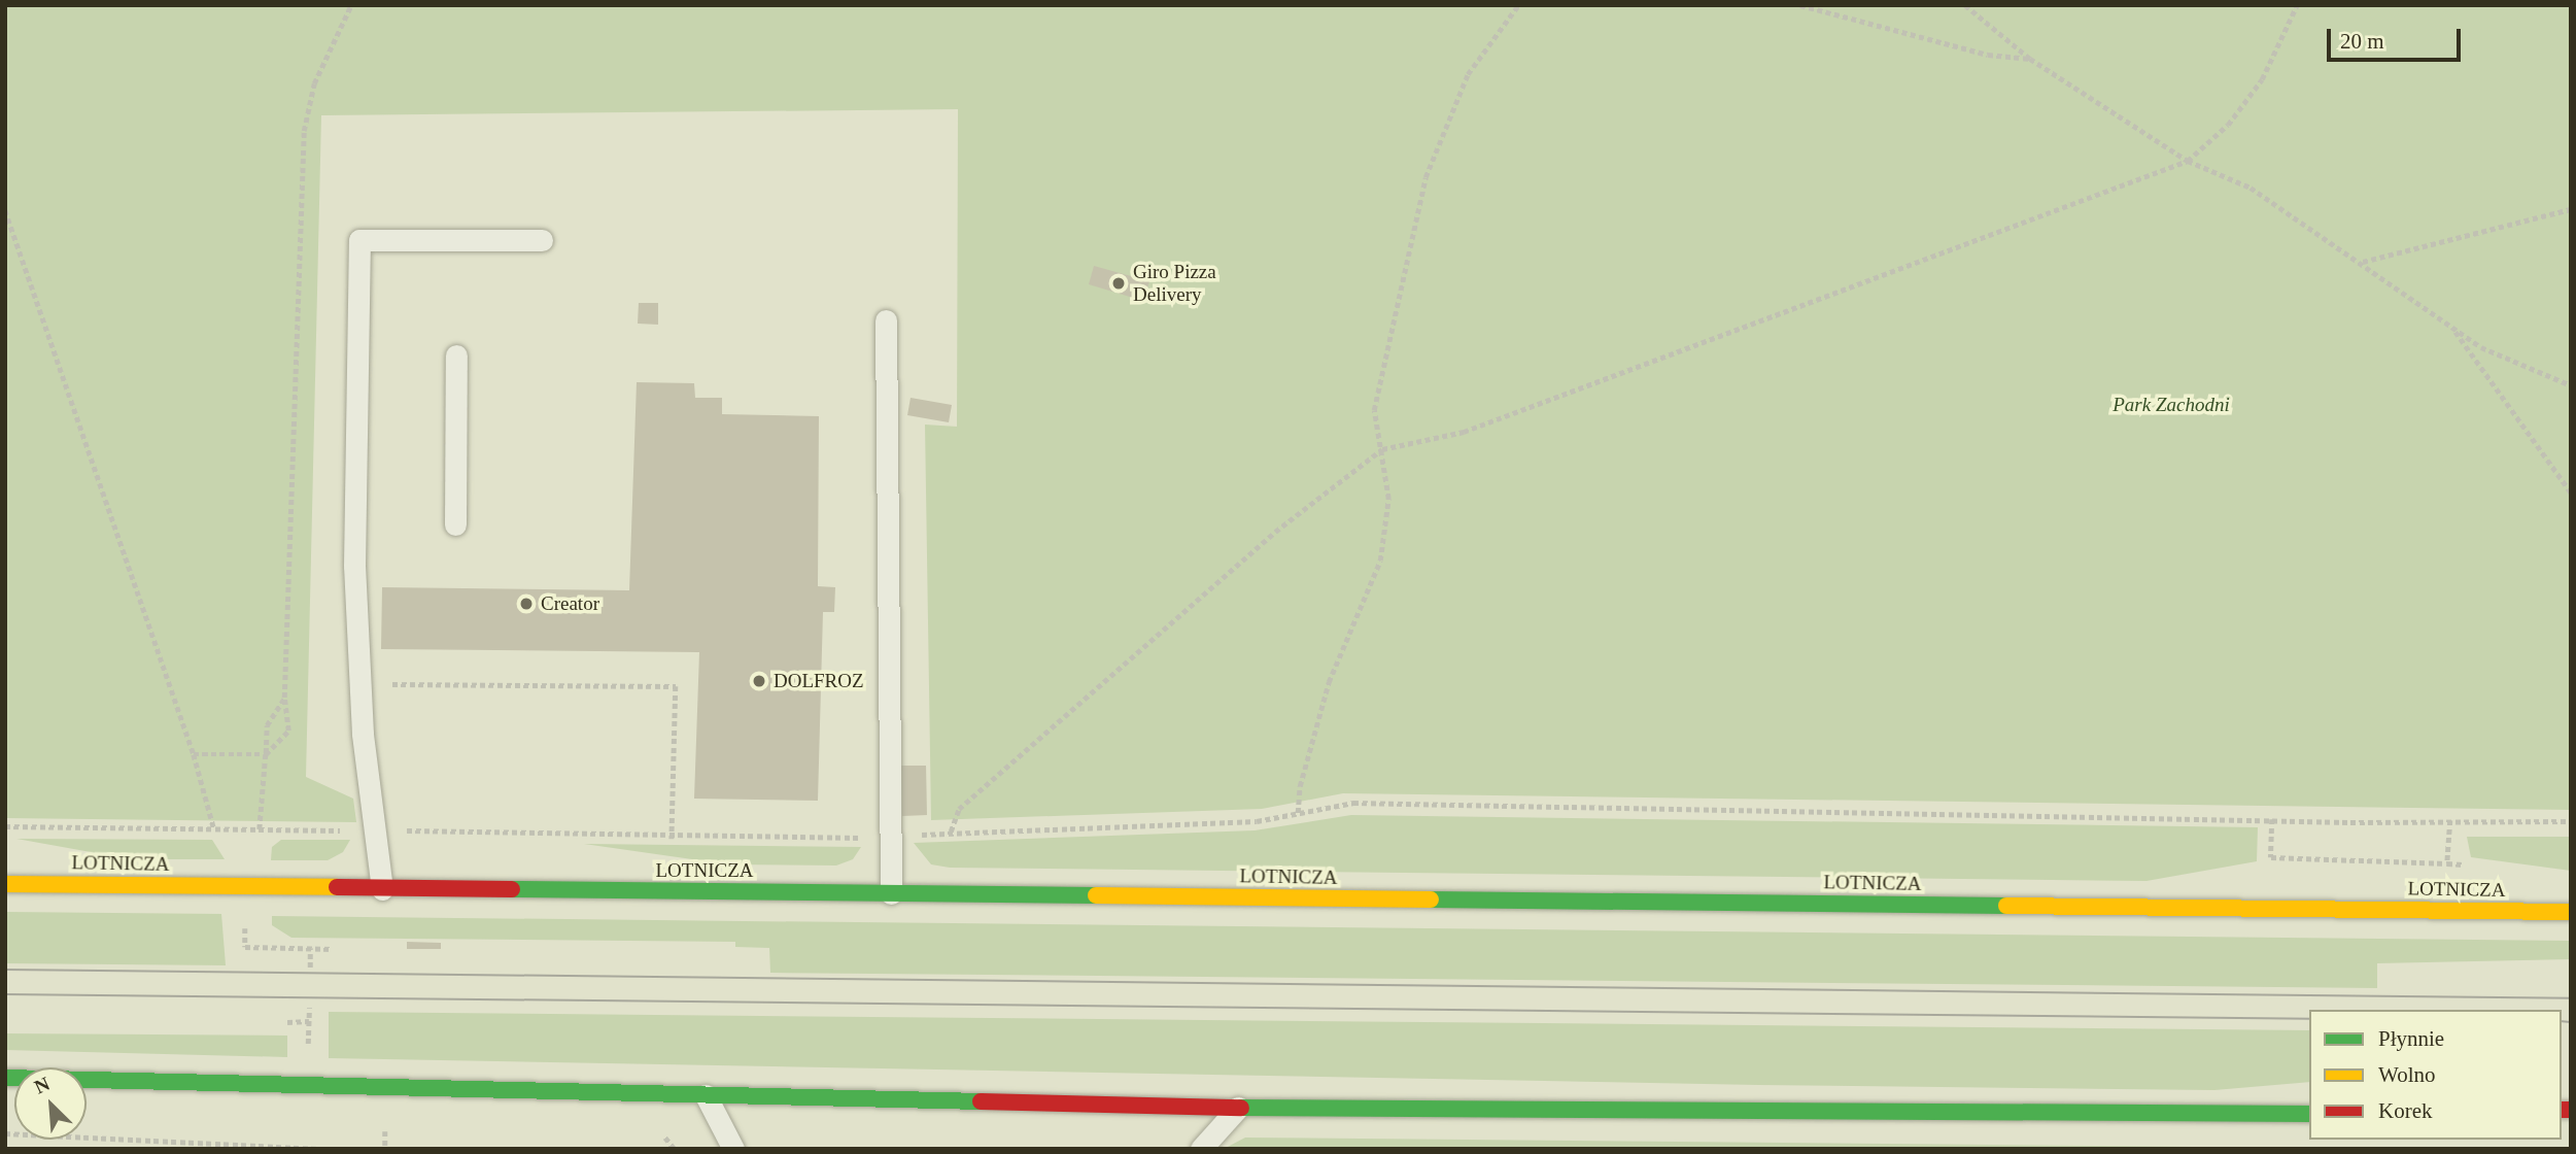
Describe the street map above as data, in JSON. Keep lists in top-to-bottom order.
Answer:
{
  "streets": {
    "main road": ["LOTNICZA"]
  },
  "parks": ["Park Zachodni"],
  "places": ["Giro Pizza Delivery", "Creator", "DOLFROZ"],
  "legend": ["Płynnie", "Wolno", "Korek"],
  "scale_bar": "20 m",
  "north": "top left"
}
